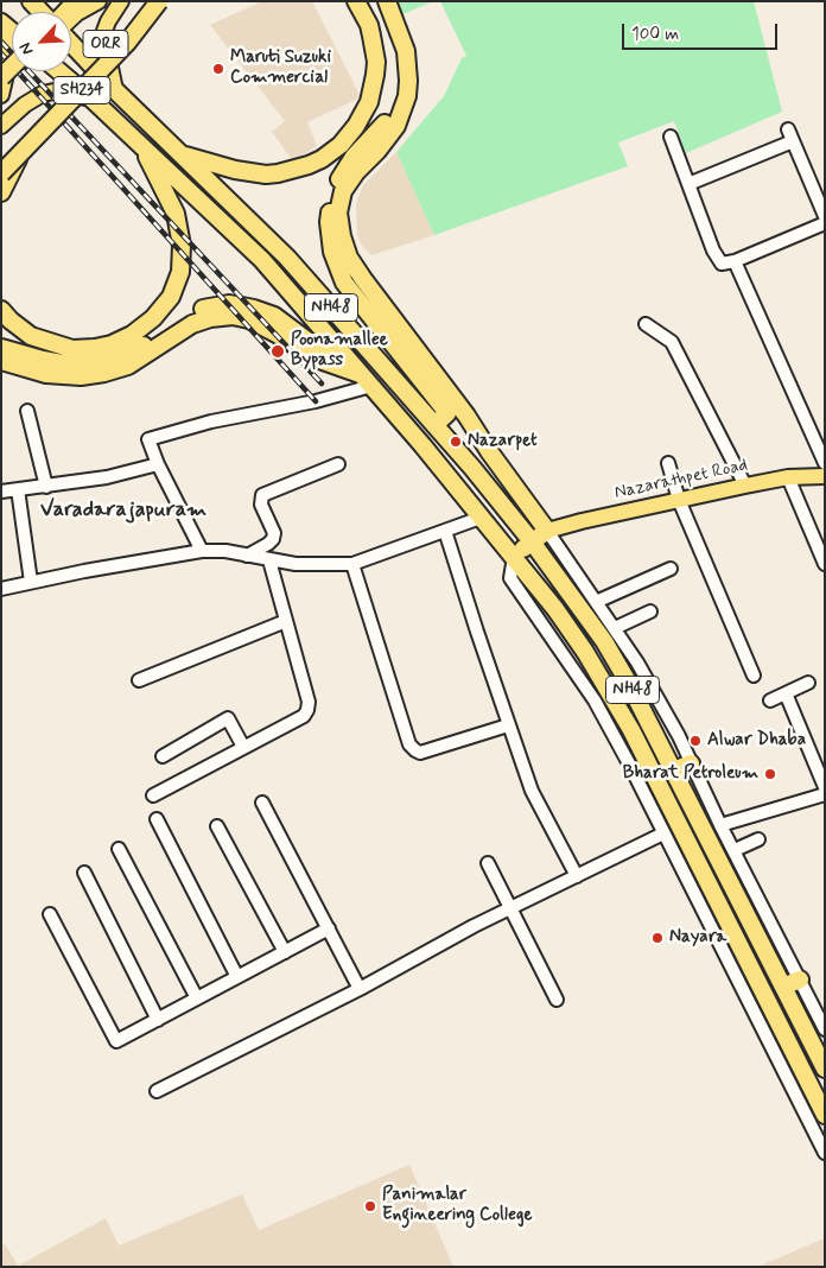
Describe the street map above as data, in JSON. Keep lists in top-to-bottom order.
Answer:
{
  "streets": {
    "highway": ["SH234", "NH48"],
    "main road": ["ORR", "Nazarathpet Road"]
  },
  "crossings": [
    ["ORR", "NH48"]
  ],
  "districts": ["Varadarajapuram"],
  "places": [
    "Maruti Suzuki Commercial",
    "Poonamallee Bypass",
    "Nazarpet",
    "Alwar Dhaba",
    "Bharat Petroleum",
    "Nayara",
    "Panimalar Engineering College"
  ],
  "scale_bar": "100 m",
  "north": "bottom left"
}
